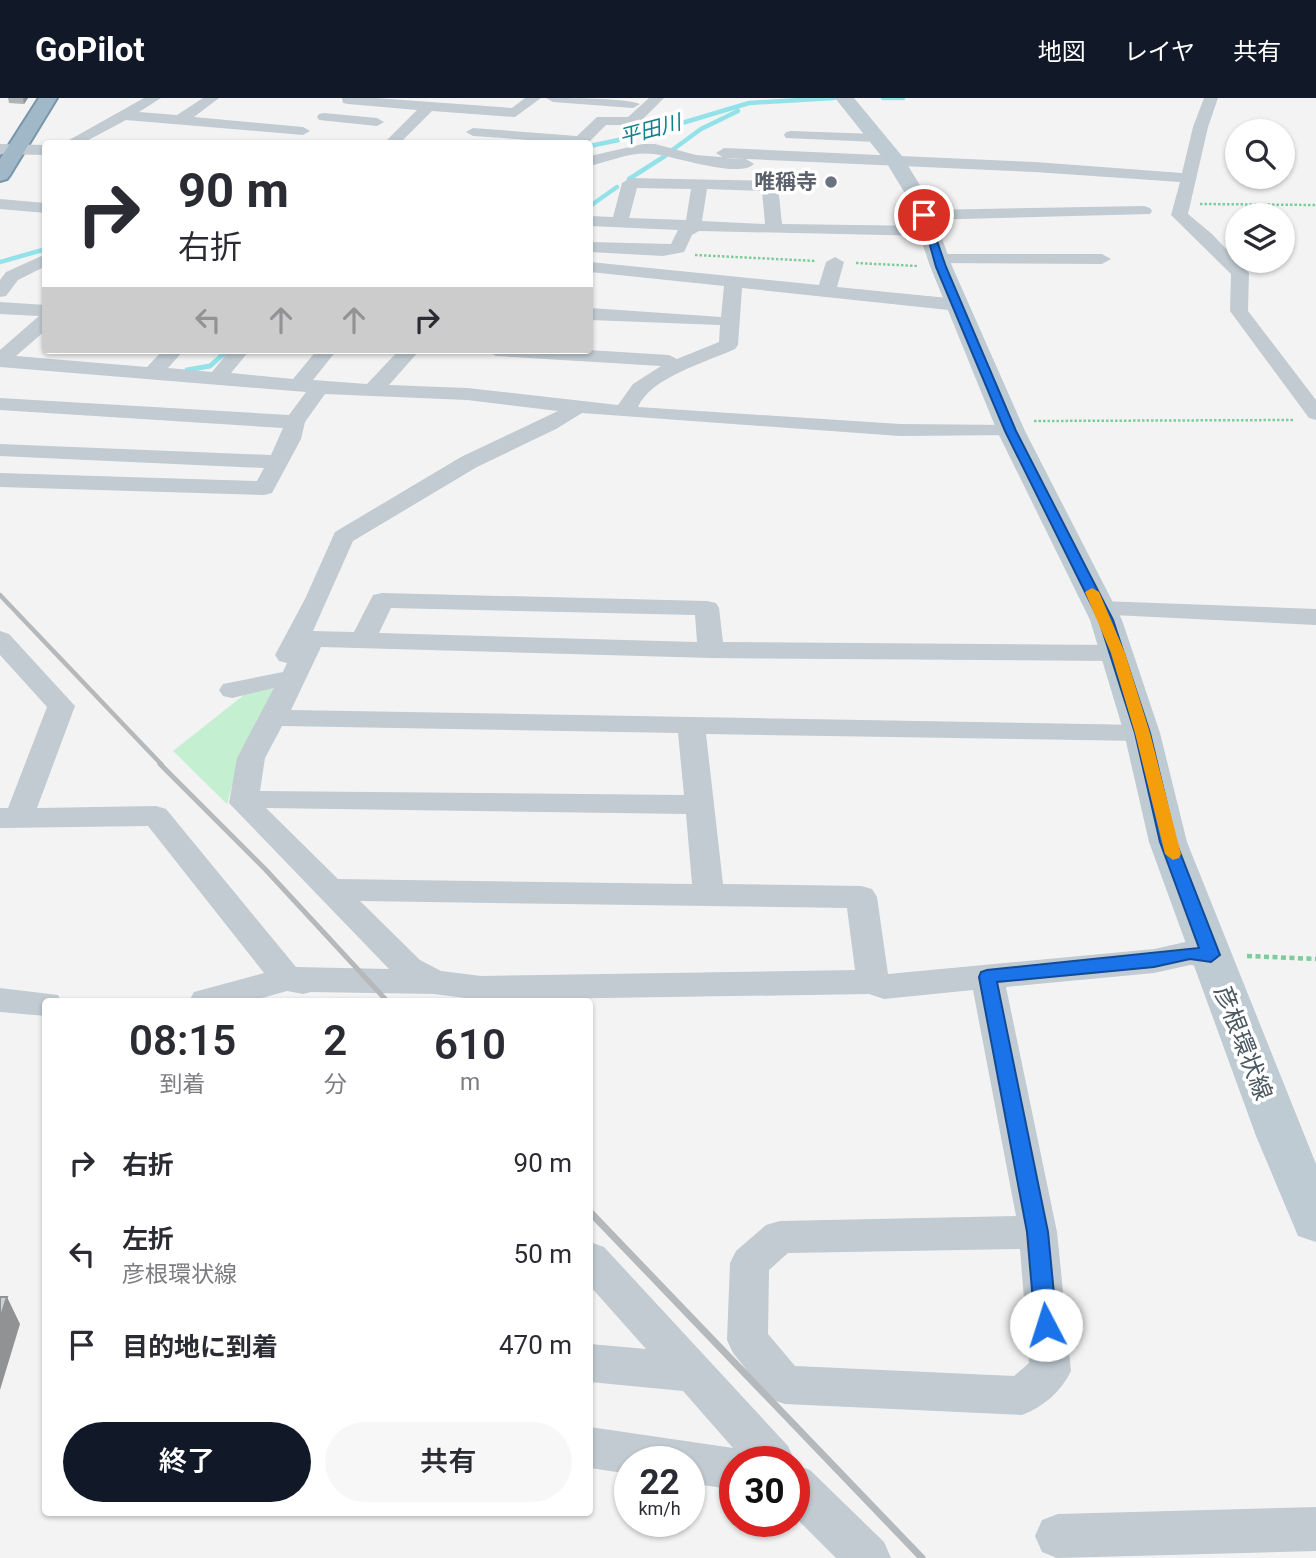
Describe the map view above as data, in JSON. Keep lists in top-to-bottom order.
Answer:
{
  "streets": {
    "main road": ["彦根環状線"]
  },
  "water": ["平田川"],
  "places": ["唯稱寺"],
  "page": {
    "header": "GoPilot",
    "nav": ["地図", "レイヤ", "共有"],
    "turn": ["90 m", "右折"],
    "eta": [
      "08:15",
      "到着",
      "2",
      "分",
      "610",
      "m"
    ],
    "list": [
      {
        "name": "右折",
        "value": "90 m"
      },
      {
        "name": "左折",
        "note": "彦根環状線",
        "value": "50 m"
      },
      {
        "name": "目的地に到着",
        "value": "470 m"
      }
    ],
    "buttons": ["終了", "共有"],
    "speed": "22 km/h",
    "limit": "30"
  }
}
